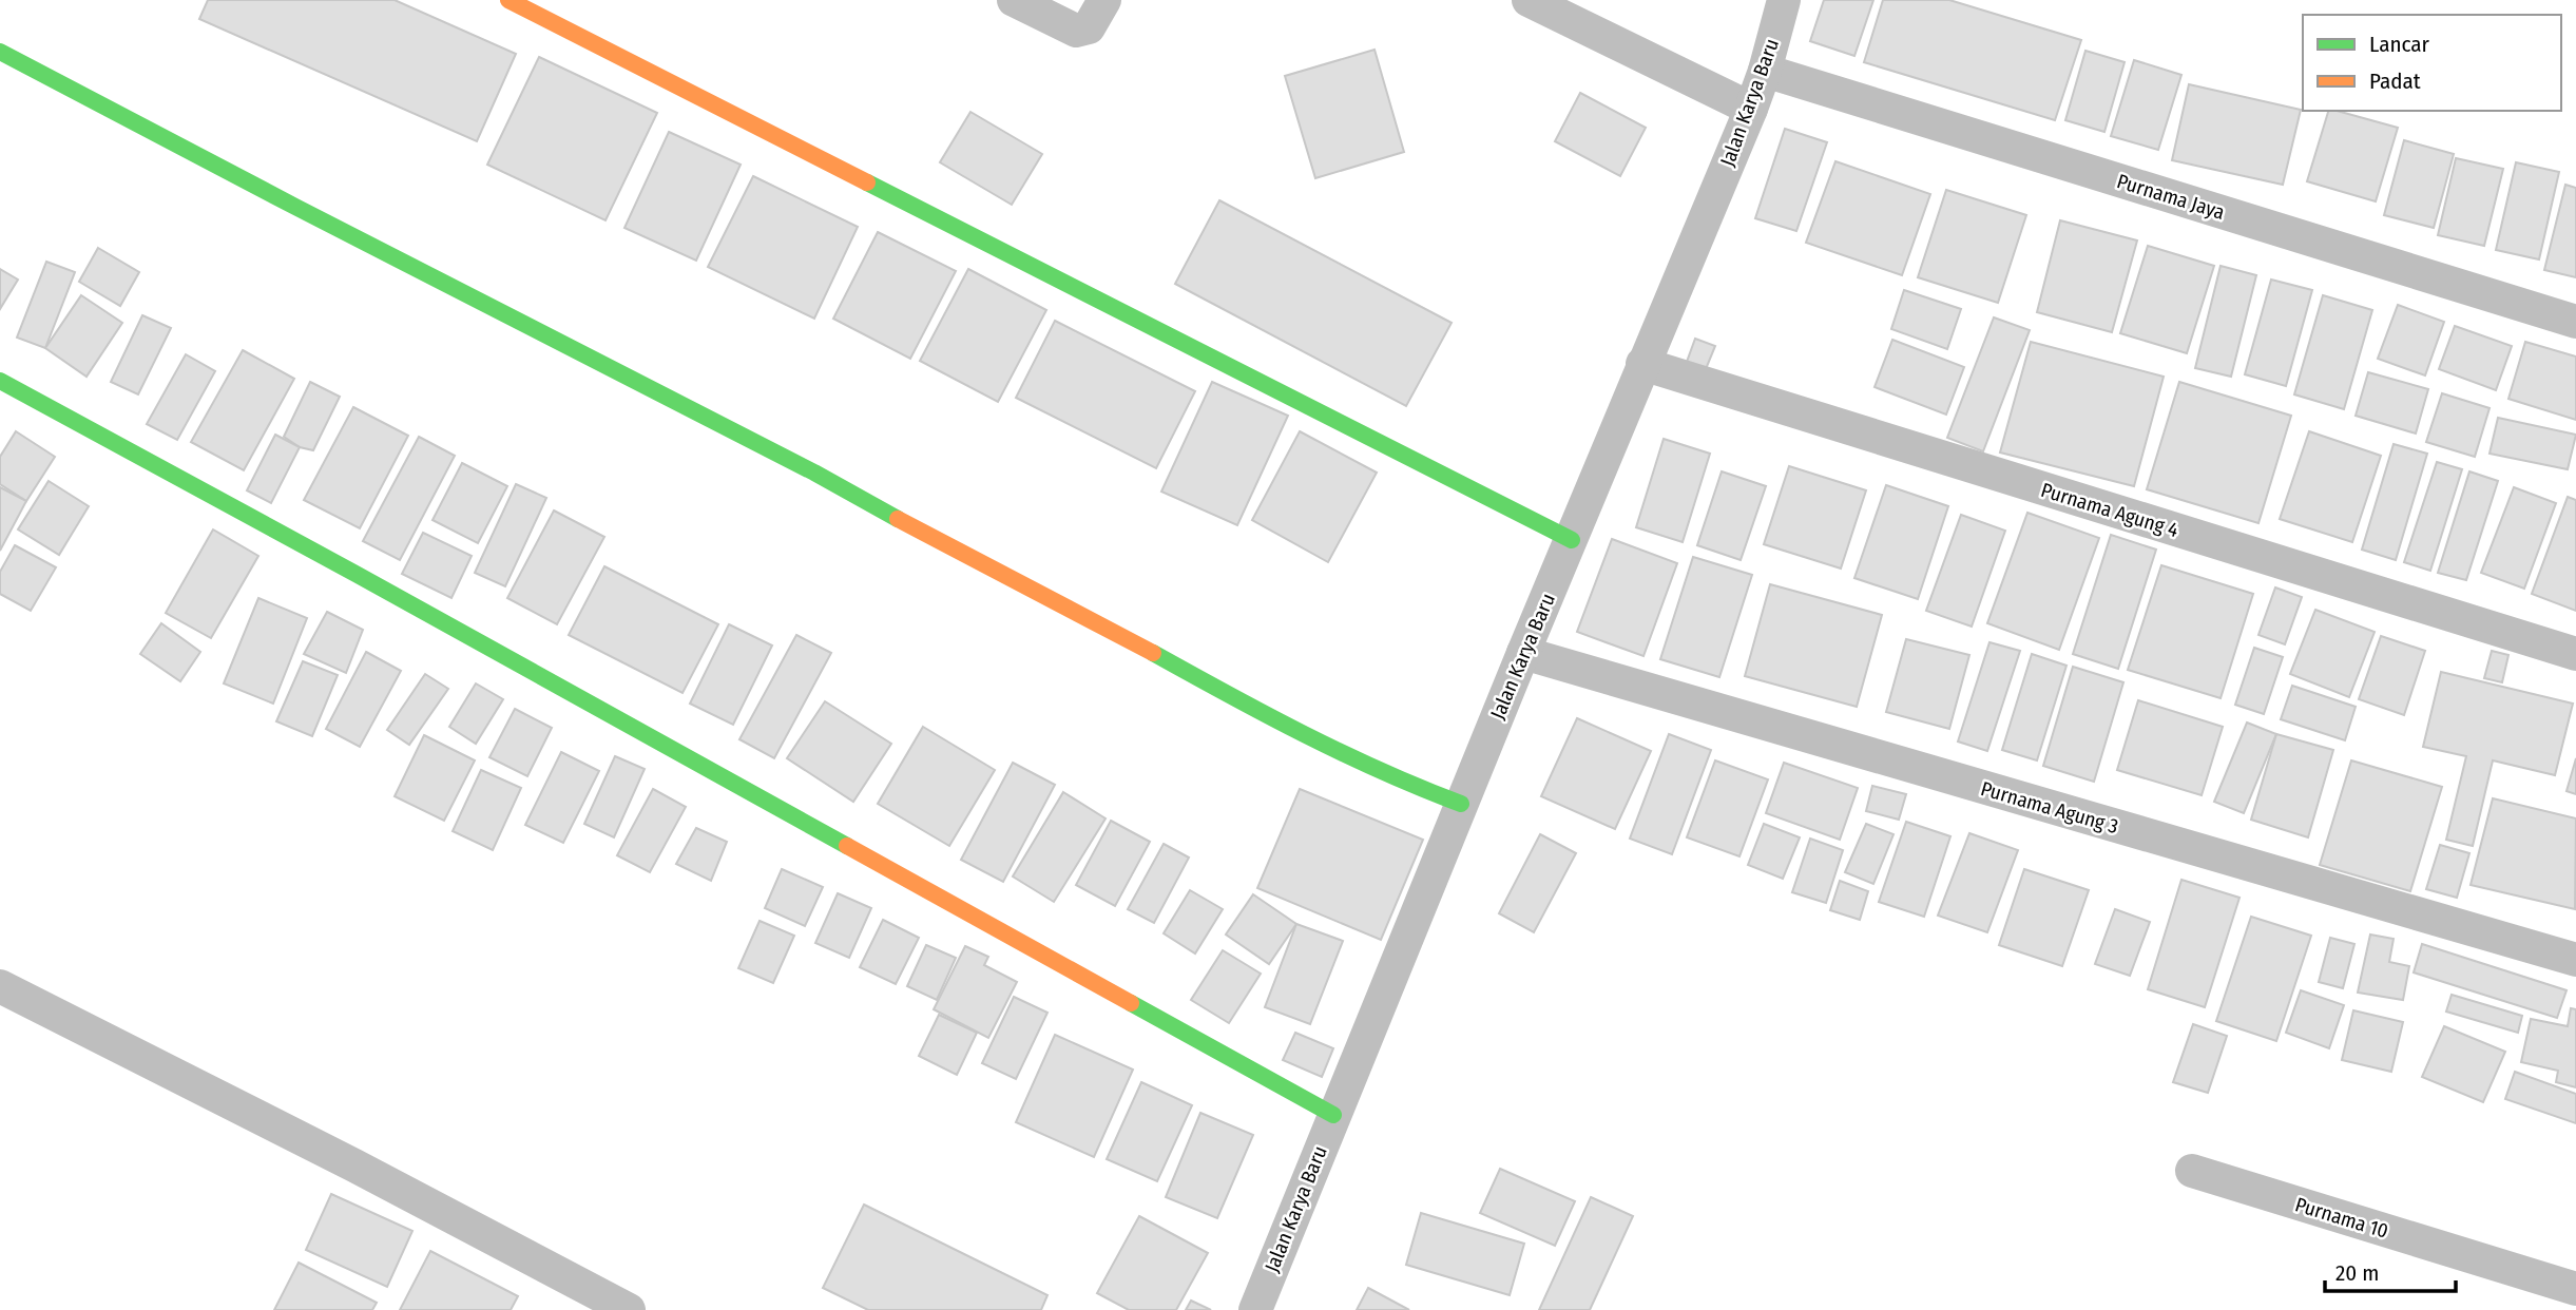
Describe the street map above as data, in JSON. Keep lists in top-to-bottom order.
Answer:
{
  "streets": {
    "street": [
      "Jalan Karya Baru",
      "Purnama Jaya",
      "Purnama Agung 4",
      "Purnama Agung 3",
      "Purnama 10"
    ]
  },
  "crossings": [
    ["Jalan Karya Baru", "Purnama Jaya"],
    ["Jalan Karya Baru", "Purnama Agung 4"],
    ["Jalan Karya Baru", "Purnama Agung 3"]
  ],
  "legend": ["Lancar", "Padat"],
  "scale_bar": "20 m"
}
